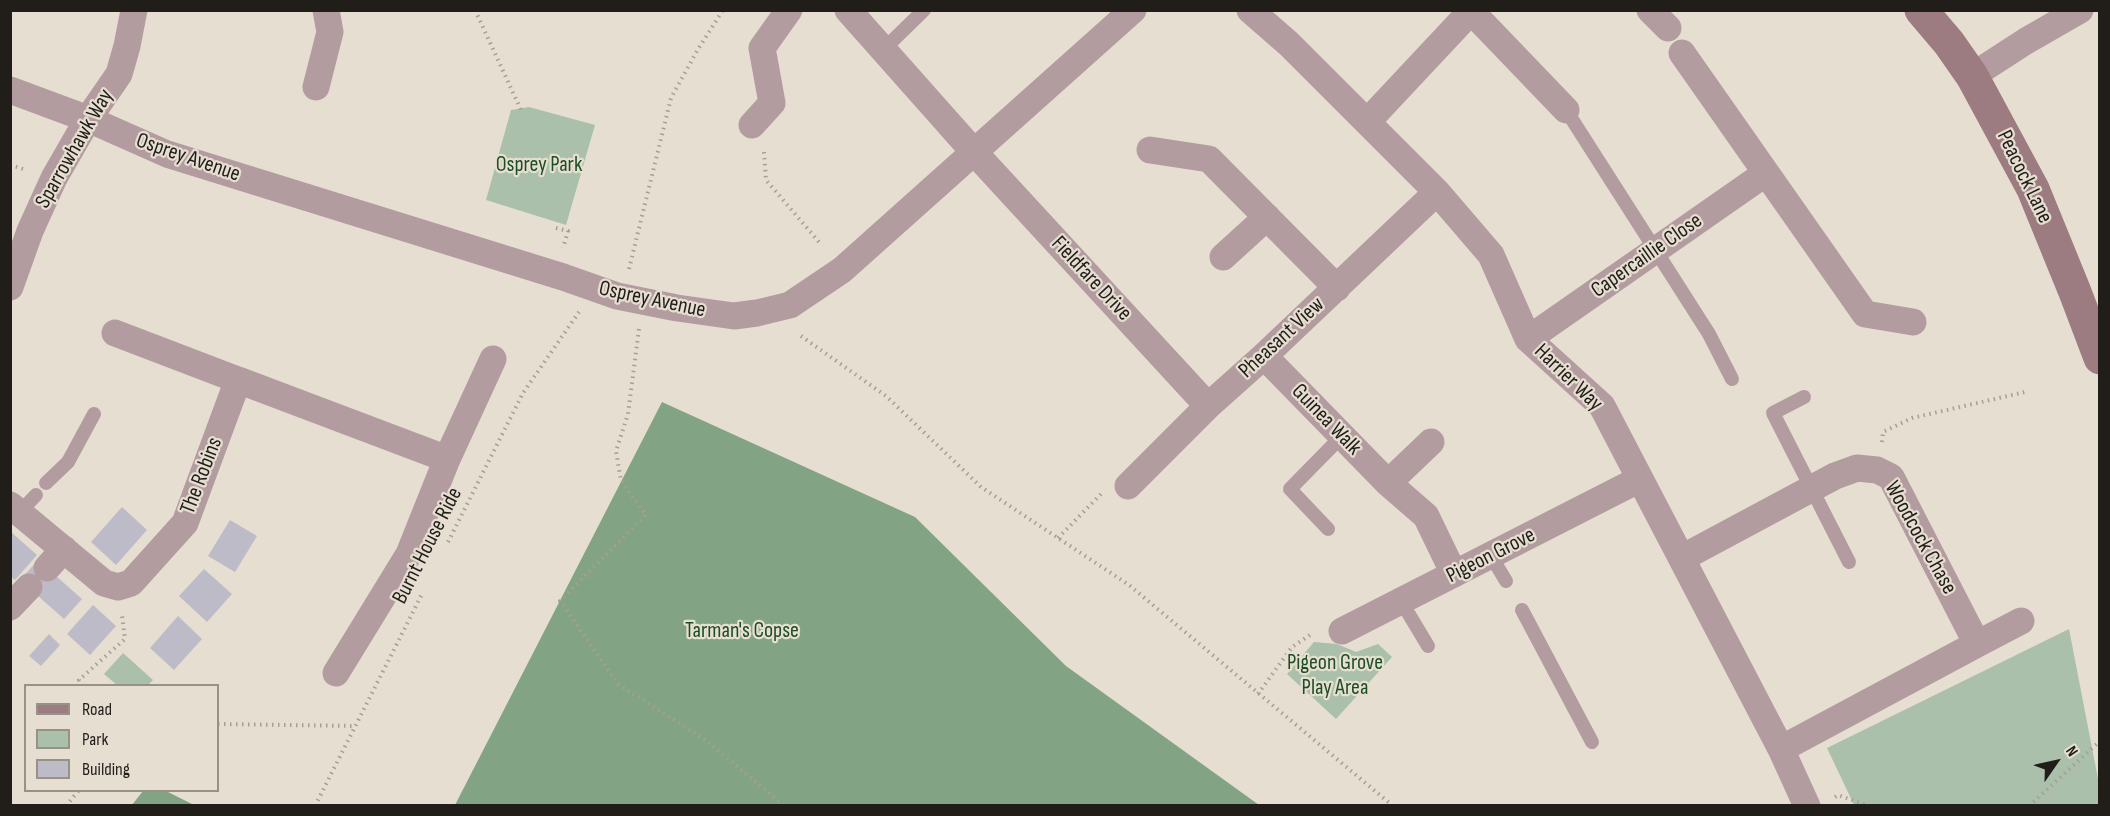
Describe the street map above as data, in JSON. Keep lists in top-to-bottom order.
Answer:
{
  "streets": {
    "street": [
      "Sparrowhawk Way",
      "Osprey Avenue",
      "Peacock Lane",
      "Capercaillie Close",
      "Fieldfare Drive",
      "Pheasant View",
      "Harrier Way",
      "Guinea Walk",
      "The Robins",
      "Woodcock Chase",
      "Pigeon Grove"
    ],
    "path": ["Burnt House Ride"]
  },
  "crossings": [
    ["Sparrowhawk Way", "Osprey Avenue"],
    ["Osprey Avenue", "Fieldfare Drive"],
    ["Capercaillie Close", "Harrier Way"],
    ["Fieldfare Drive", "Pheasant View"],
    ["Pheasant View", "Harrier Way"],
    ["Pheasant View", "Guinea Walk"],
    ["Harrier Way", "Woodcock Chase"],
    ["Harrier Way", "Pigeon Grove"],
    ["Guinea Walk", "Pigeon Grove"]
  ],
  "parks": ["Osprey Park", "Tarman's Copse", "Pigeon Grove Play Area"],
  "legend": ["Road", "Park", "Building"],
  "north": "top right"
}
